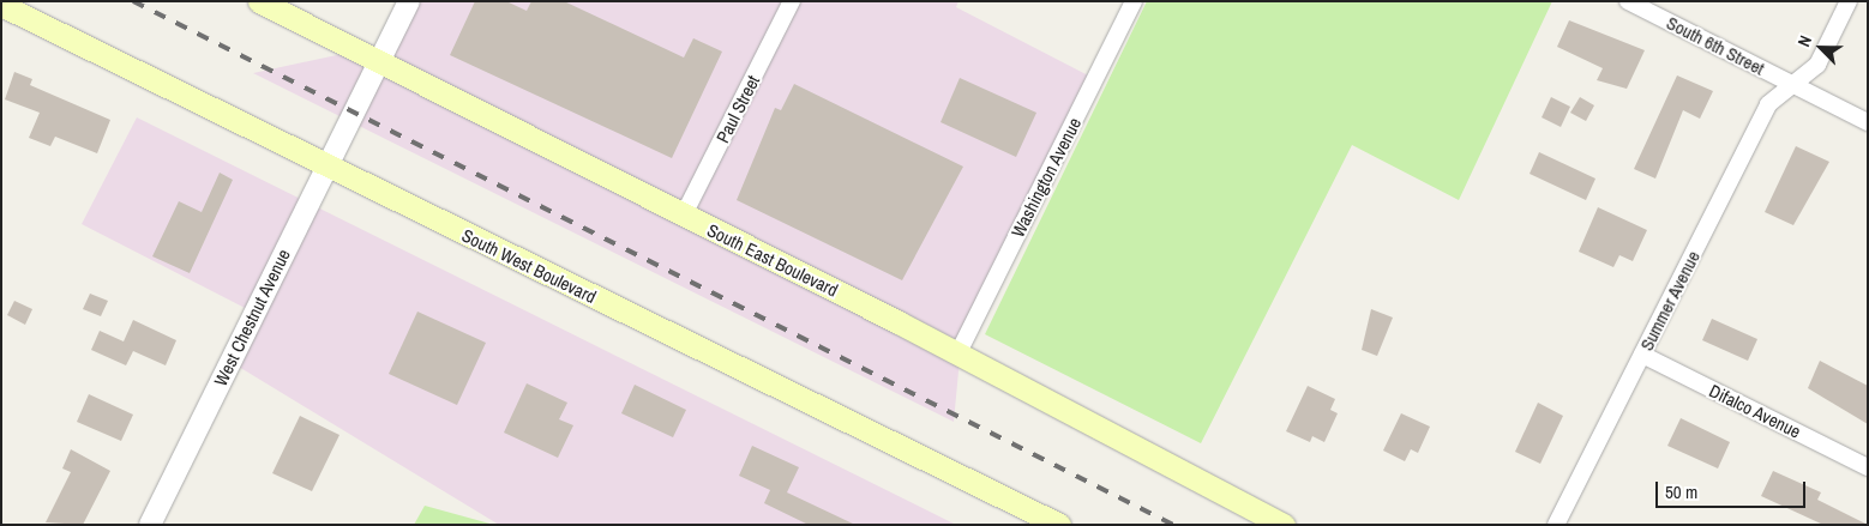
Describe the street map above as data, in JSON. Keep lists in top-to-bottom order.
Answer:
{
  "streets": {
    "main road": ["South East Boulevard", "South West Boulevard"],
    "street": [
      "South 6th Street",
      "Paul Street",
      "Washington Avenue",
      "Summer Avenue",
      "West Chestnut Avenue",
      "Difalco Avenue"
    ]
  },
  "crossings": [
    ["South 6th Street", "Summer Avenue"],
    ["Paul Street", "South East Boulevard"],
    ["Washington Avenue", "South East Boulevard"],
    ["South East Boulevard", "West Chestnut Avenue"],
    ["South West Boulevard", "West Chestnut Avenue"],
    ["Summer Avenue", "Difalco Avenue"]
  ],
  "scale_bar": "50 m",
  "north": "top left"
}
